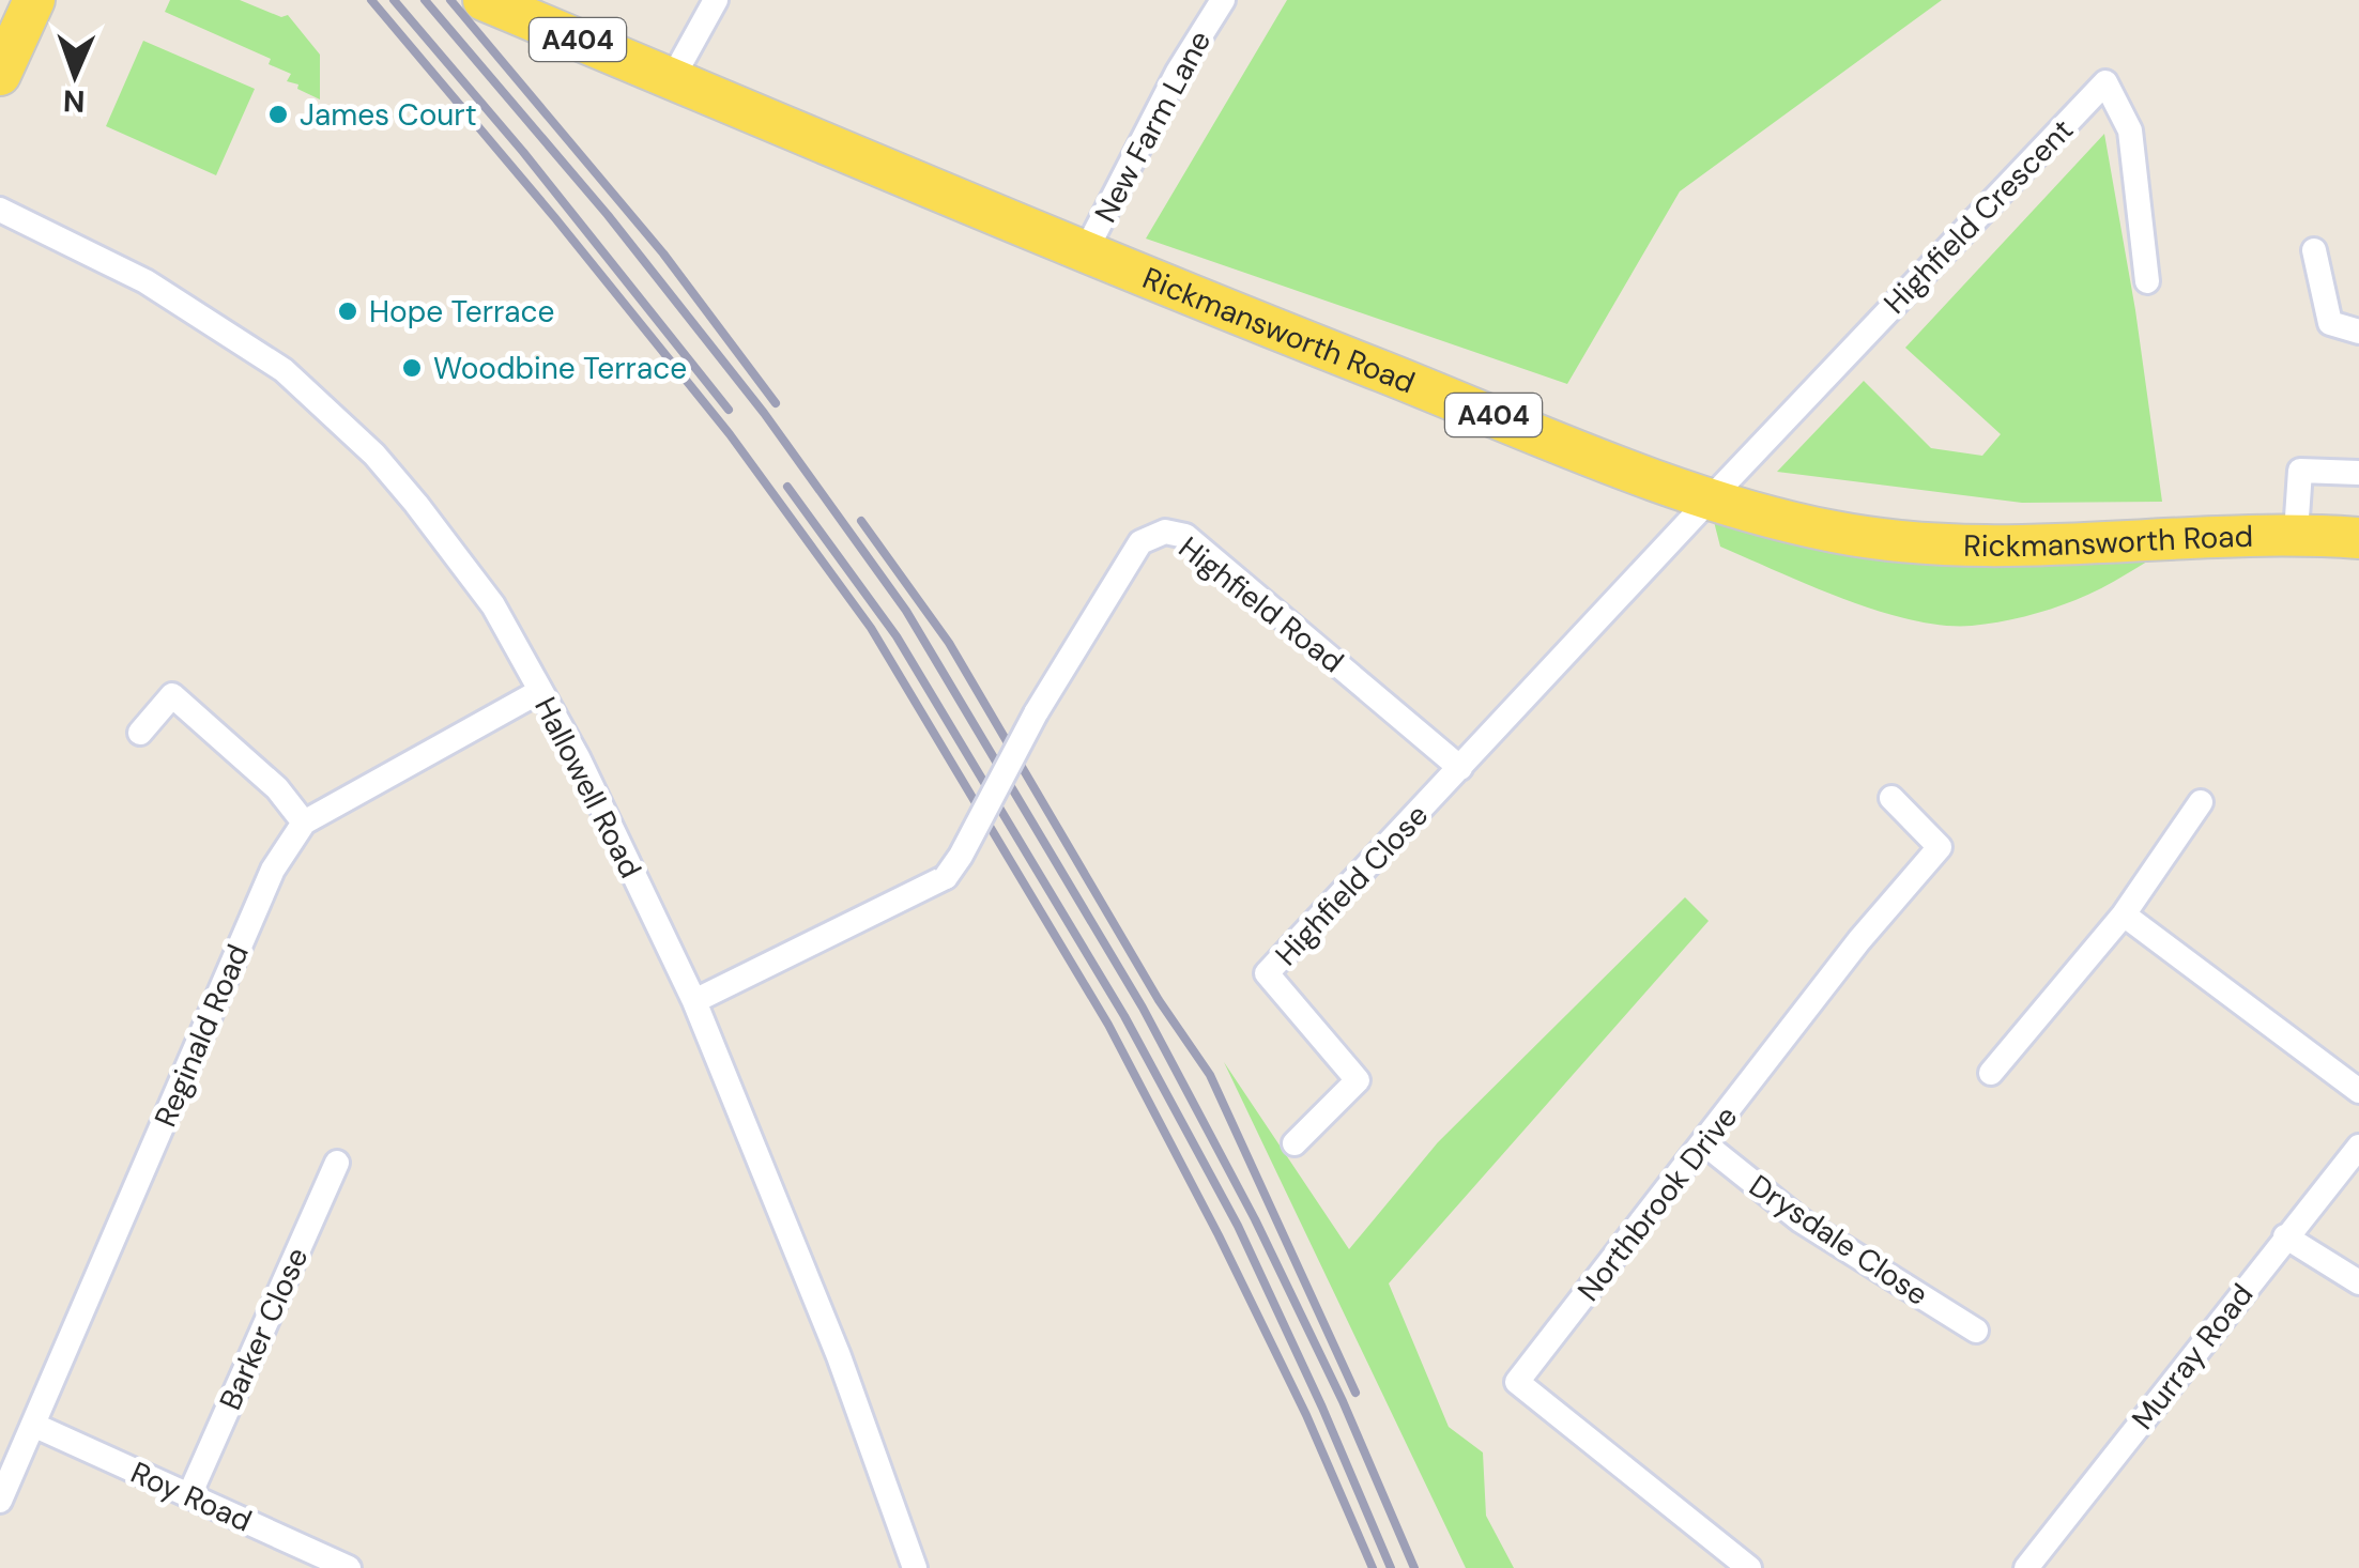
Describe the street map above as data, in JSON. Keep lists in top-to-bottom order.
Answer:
{
  "streets": {
    "main road": ["A404", "Rickmansworth Road"],
    "street": [
      "New Farm Lane",
      "Highfield Crescent",
      "Highfield Road",
      "Hallowell Road",
      "Highfield Close",
      "Reginald Road",
      "Northbrook Drive",
      "Drysdale Close",
      "Barker Close",
      "Murray Road",
      "Roy Road"
    ]
  },
  "crossings": [
    ["New Farm Lane", "Rickmansworth Road"],
    ["Highfield Crescent", "Rickmansworth Road"],
    ["Highfield Road", "Hallowell Road"],
    ["Highfield Road", "Highfield Close"],
    ["Hallowell Road", "Reginald Road"],
    ["Reginald Road", "Roy Road"],
    ["Northbrook Drive", "Drysdale Close"],
    ["Barker Close", "Roy Road"]
  ],
  "places": ["James Court", "Hope Terrace", "Woodbine Terrace"],
  "north": "bottom"
}
